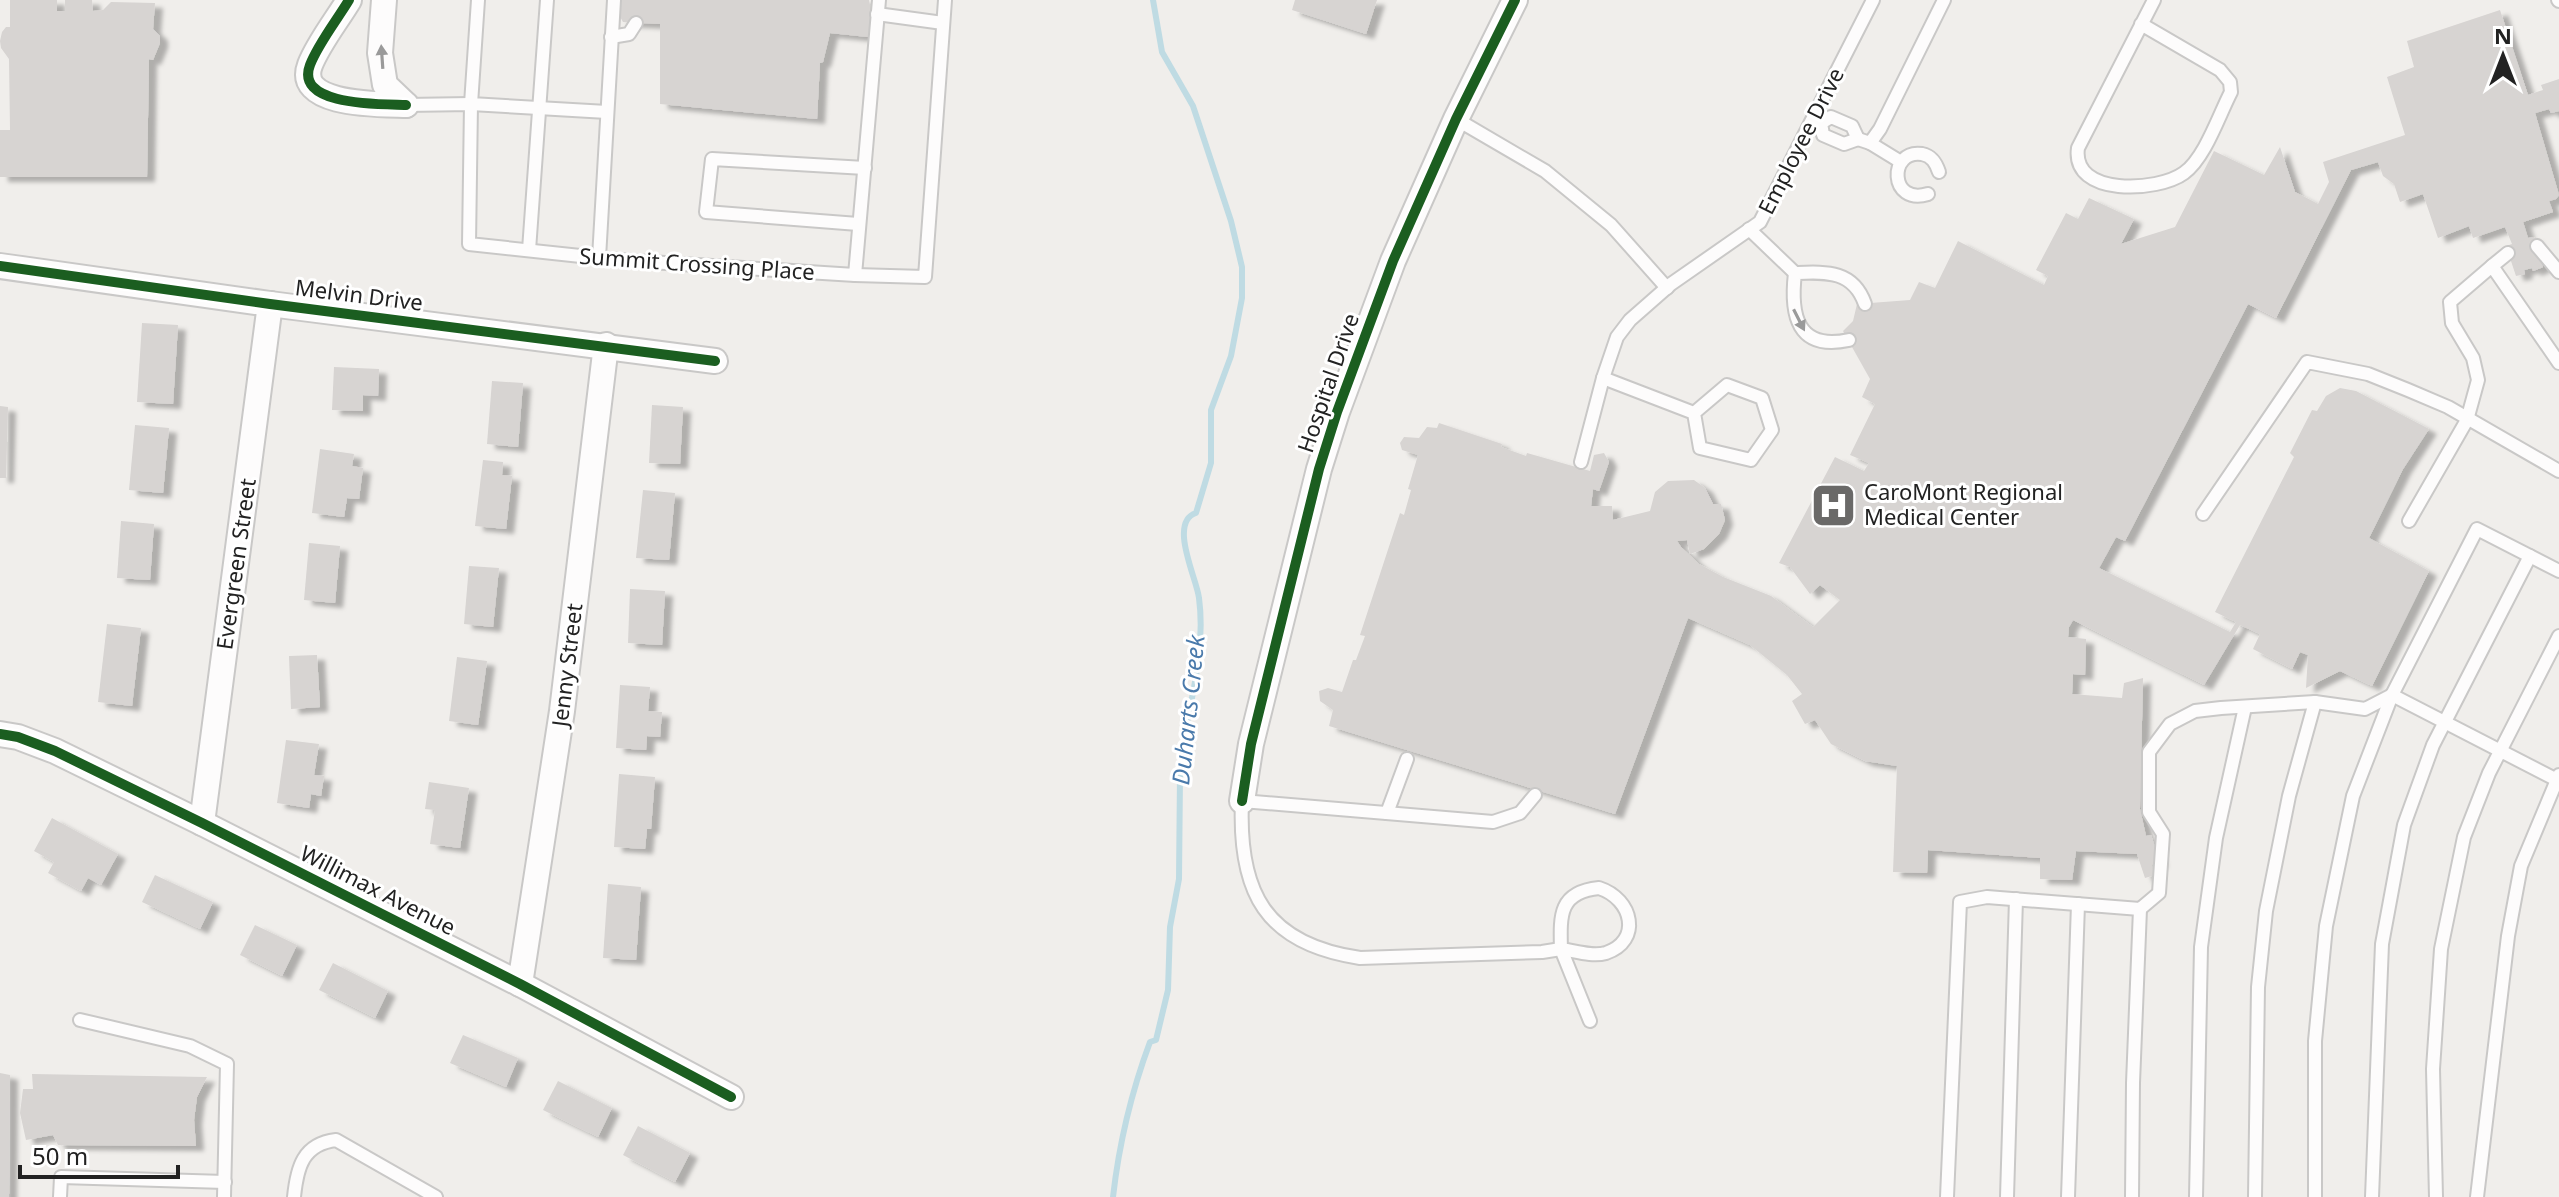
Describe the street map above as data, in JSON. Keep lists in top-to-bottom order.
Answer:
{
  "streets": {
    "street": [
      "Melvin Drive",
      "Hospital Drive",
      "Evergreen Street",
      "Jenny Street",
      "Willimax Avenue"
    ],
    "lane": ["Employee Drive", "Summit Crossing Place"]
  },
  "crossings": [
    ["Melvin Drive", "Evergreen Street"],
    ["Melvin Drive", "Jenny Street"],
    ["Evergreen Street", "Willimax Avenue"],
    ["Jenny Street", "Willimax Avenue"]
  ],
  "water": ["Duharts Creek"],
  "places": {
    "hospital": ["CaroMont Regional Medical Center"]
  },
  "scale_bar": "50 m",
  "north": "top"
}
